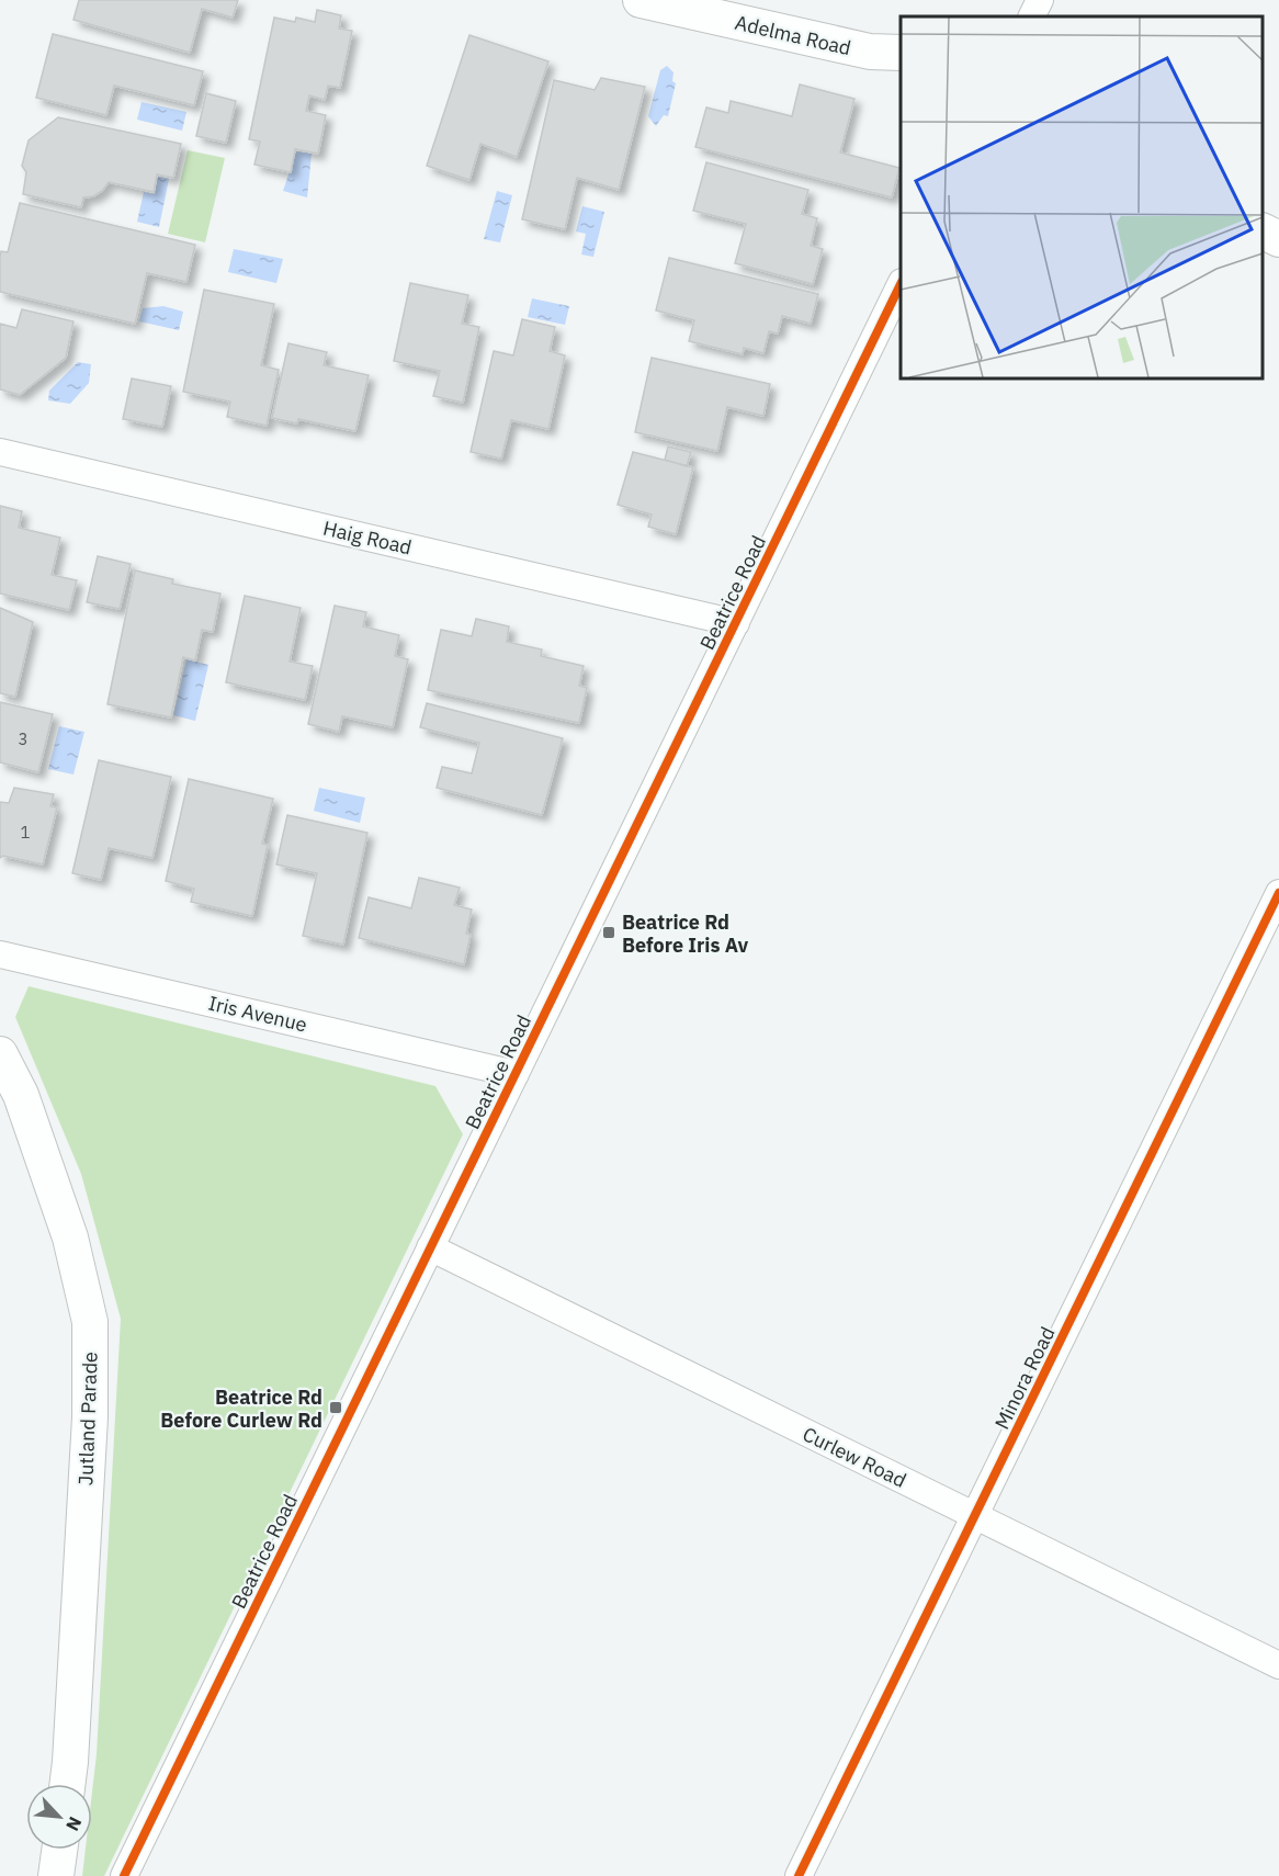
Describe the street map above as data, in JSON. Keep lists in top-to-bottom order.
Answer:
{
  "streets": {
    "street": [
      "Adelma Road",
      "Haig Road",
      "Beatrice Road",
      "Iris Avenue",
      "Minora Road",
      "Jutland Parade",
      "Curlew Road"
    ]
  },
  "crossings": [
    ["Haig Road", "Beatrice Road"],
    ["Beatrice Road", "Iris Avenue"],
    ["Beatrice Road", "Curlew Road"],
    ["Minora Road", "Curlew Road"]
  ],
  "places": {
    "transit": ["Beatrice Rd Before Iris Av", "Beatrice Rd Before Curlew Rd"]
  },
  "house_numbers": ["3", "1"],
  "north": "bottom right"
}
